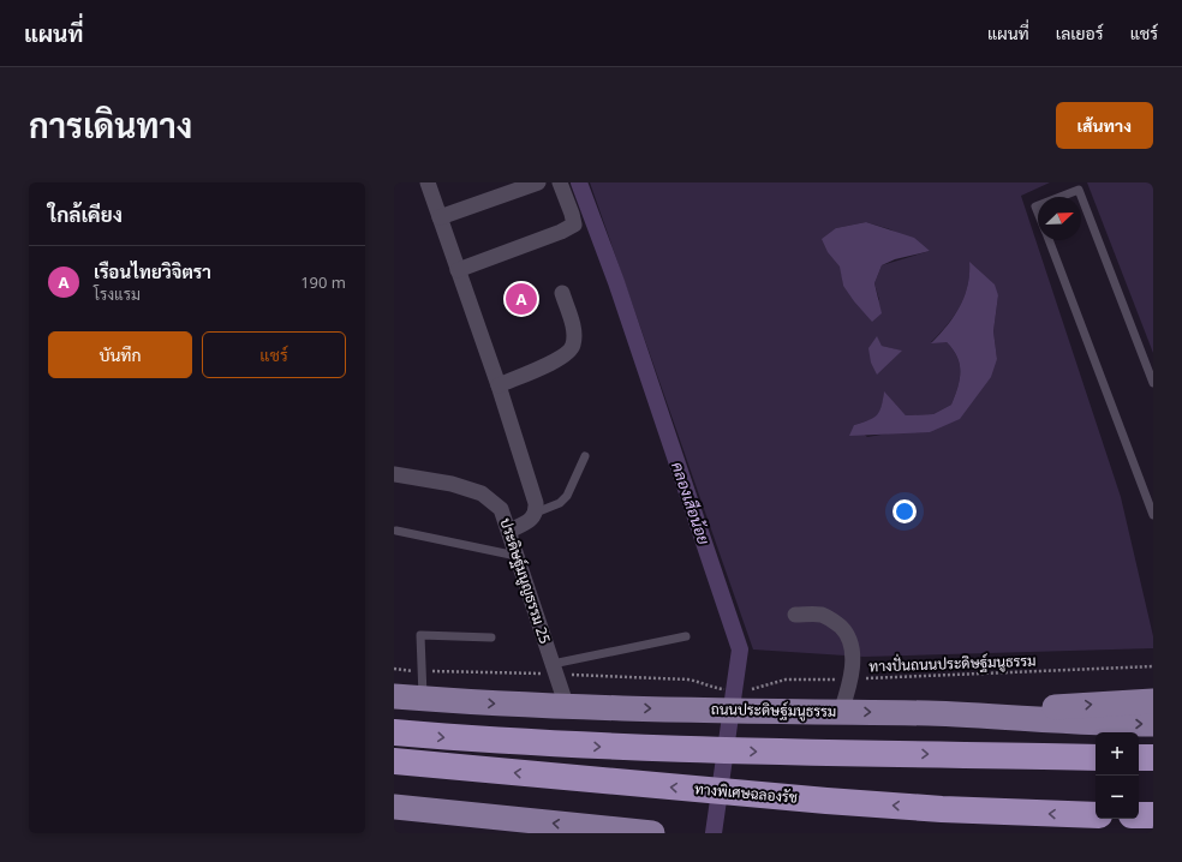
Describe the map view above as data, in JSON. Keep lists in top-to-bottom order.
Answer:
{
  "streets": {
    "highway": ["ทางพิเศษฉลองรัช"],
    "main road": ["ถนนประดิษฐ์มนูธรรม"],
    "street": ["ประดิษฐ์มนูญธรรม 25"],
    "path": ["ทางปั่นถนนประดิษฐ์มนูธรรม"]
  },
  "crossings": [
    ["ประดิษฐ์มนูญธรรม 25", "ถนนประดิษฐ์มนูธรรม"],
    ["ทางปั่นถนนประดิษฐ์มนูธรรม", "ถนนประดิษฐ์มนูธรรม"]
  ],
  "water": ["คลองเสือน้อย"],
  "north": "top right",
  "page": {
    "header": "แผนที่",
    "nav": ["แผนที่", "เลเยอร์", "แชร์"],
    "title": "การเดินทาง",
    "buttons": [
      "เส้นทาง",
      ["บันทึก", "แชร์"]
    ],
    "heading": "ใกล้เคียง",
    "list": [
      {
        "mark": "A",
        "name": "เรือนไทยวิจิตรา",
        "note": "โรงแรม",
        "value": "190 m"
      }
    ],
    "pins": "A",
    "map_buttons": ["+", "−"]
  }
}
